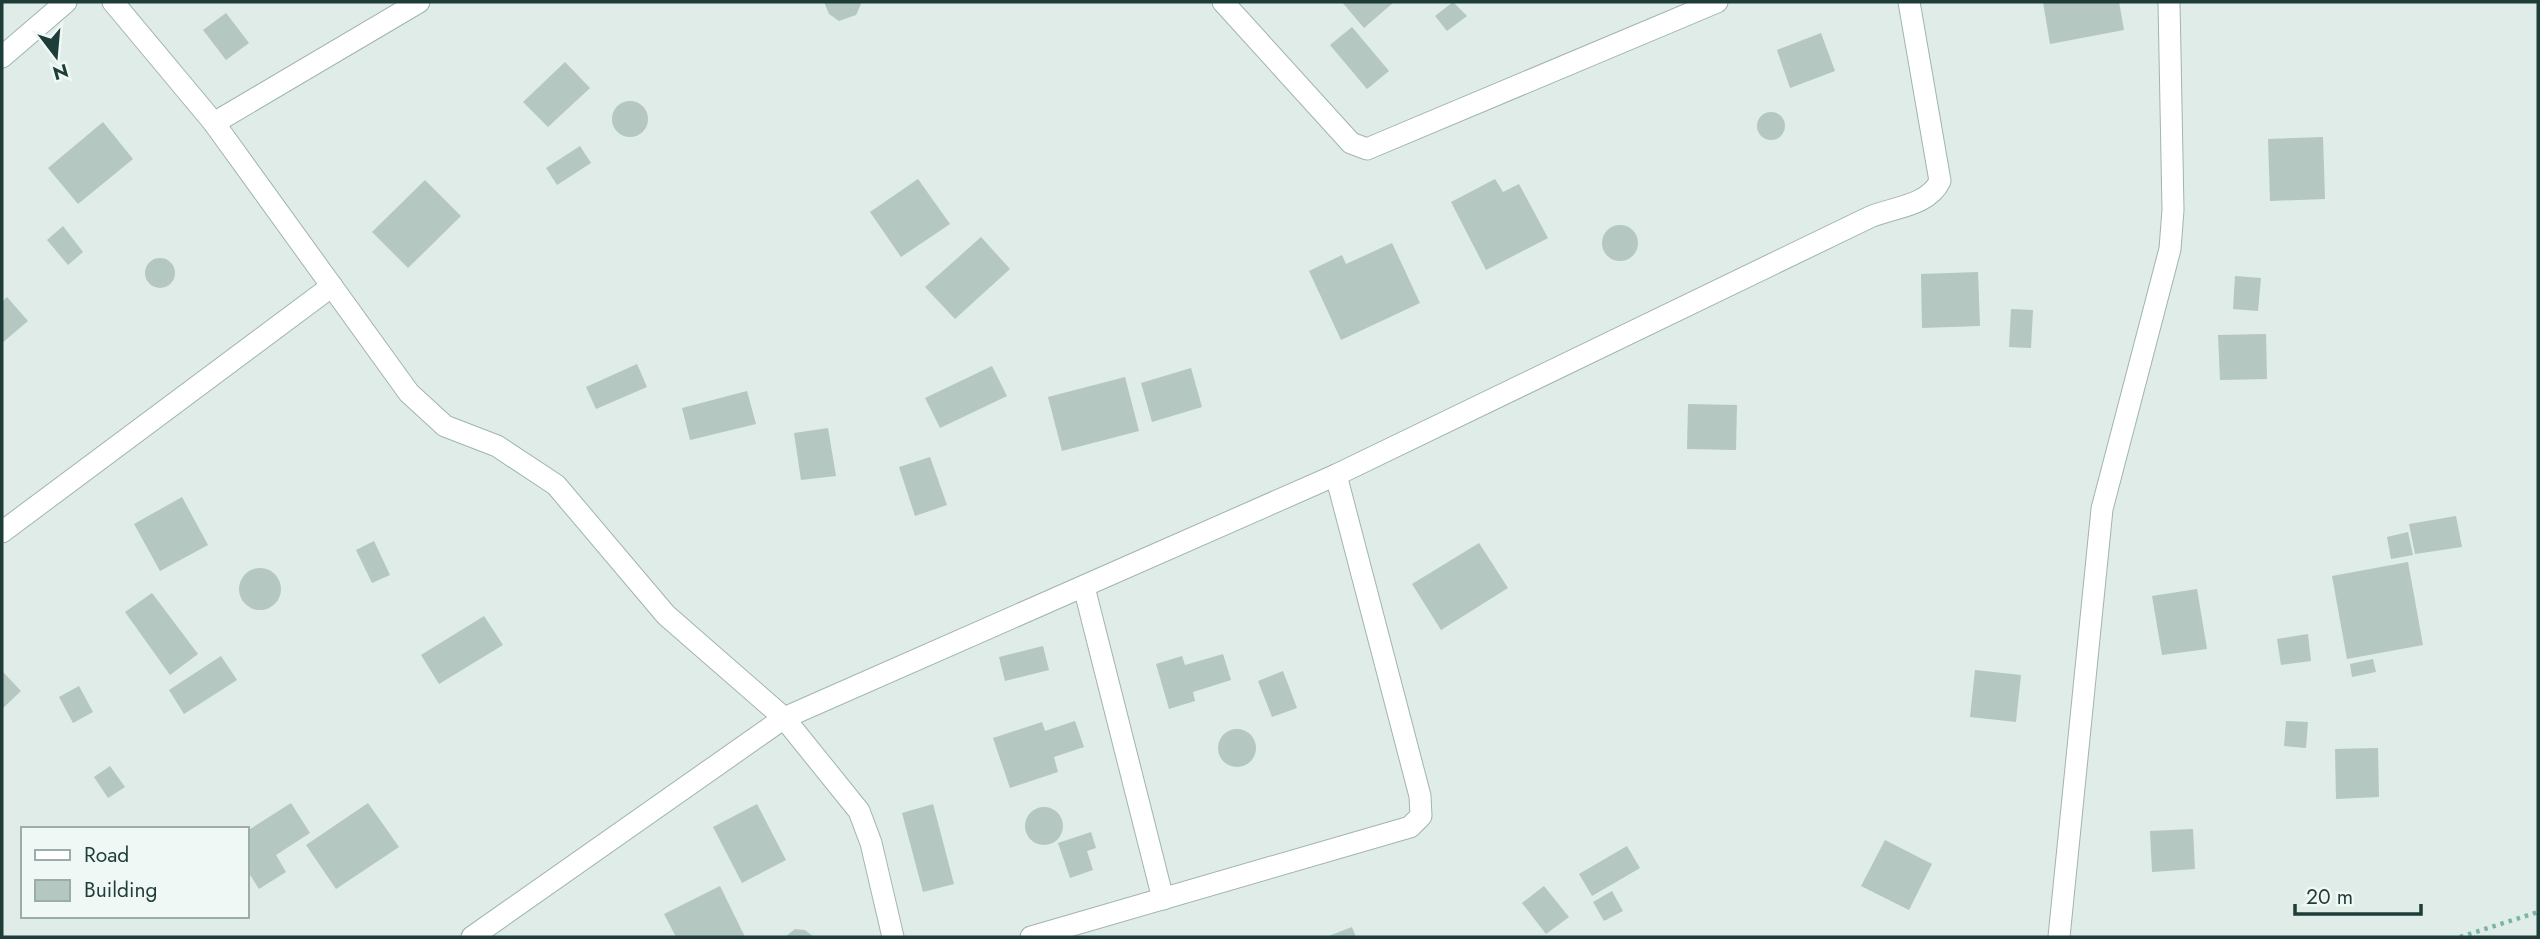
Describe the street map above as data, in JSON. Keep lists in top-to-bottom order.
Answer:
{
  "legend": ["Road", "Building"],
  "scale_bar": "20 m",
  "north": "bottom"
}
